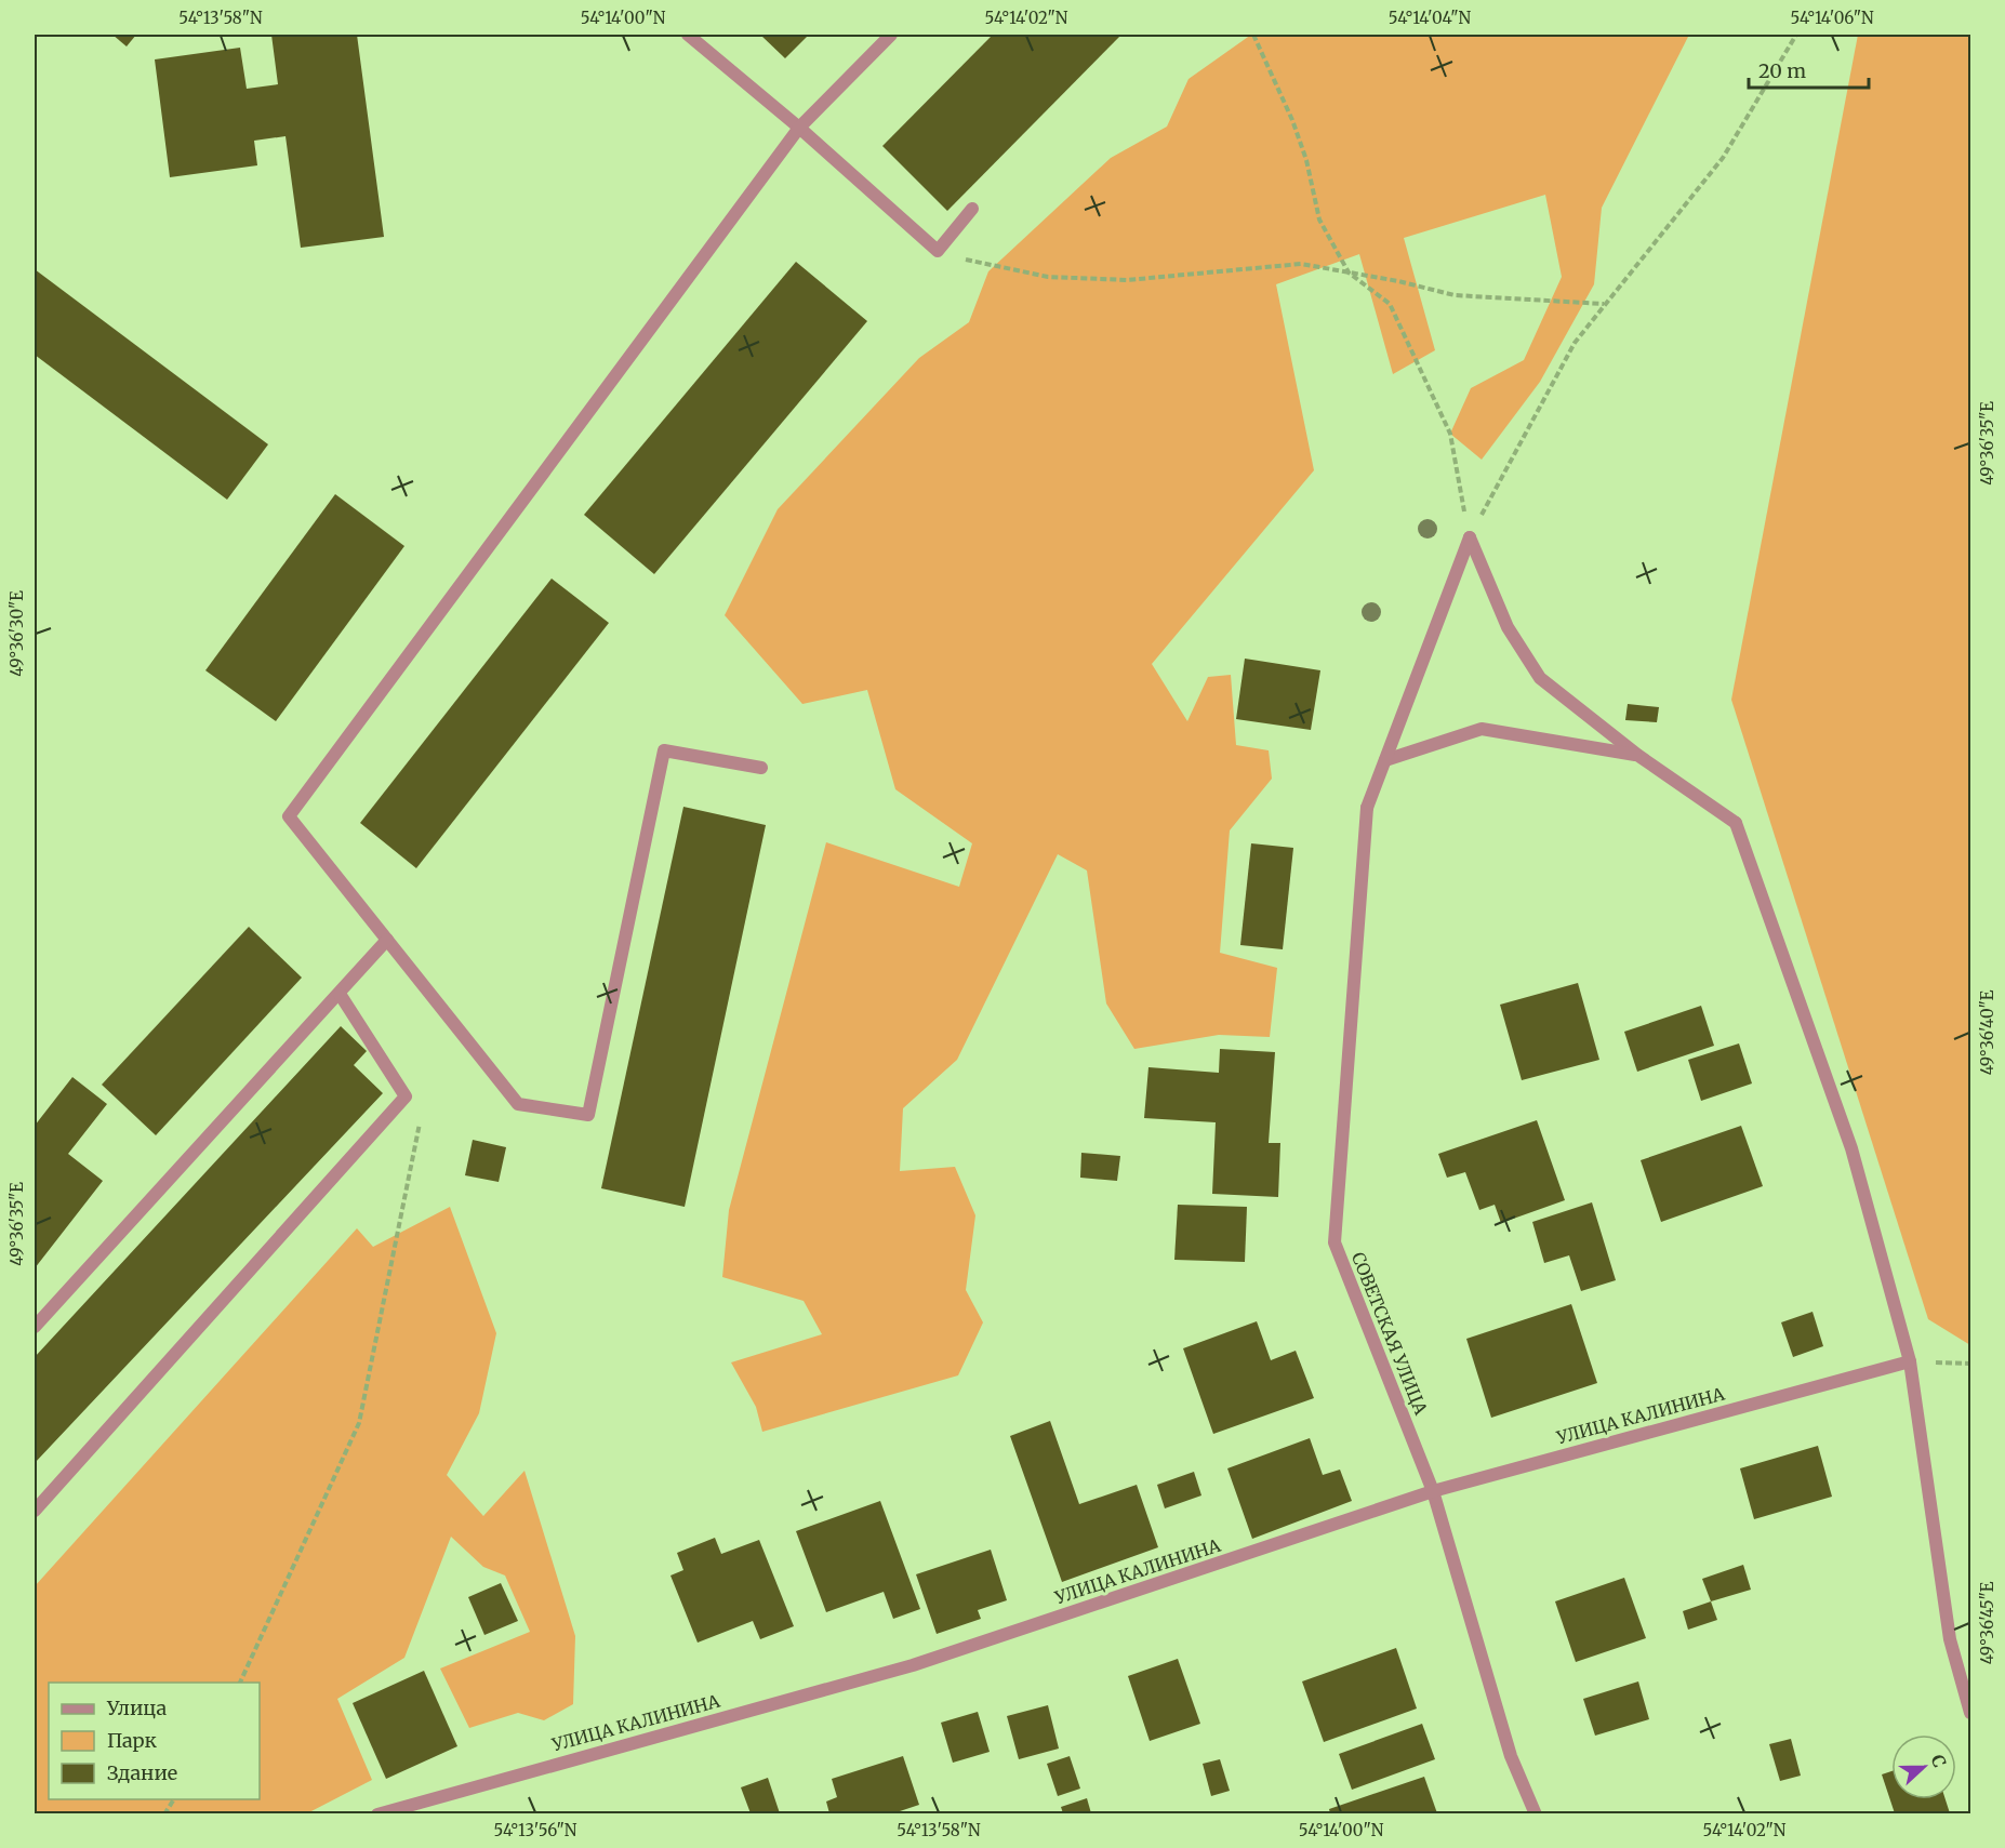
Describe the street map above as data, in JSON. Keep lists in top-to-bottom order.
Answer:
{
  "streets": {
    "street": ["СОВЕТСКАЯ УЛИЦА", "УЛИЦА КАЛИНИНА"]
  },
  "crossings": [
    ["СОВЕТСКАЯ УЛИЦА", "УЛИЦА КАЛИНИНА"]
  ],
  "legend": ["Улица", "Парк", "Здание"],
  "scale_bar": "20 m",
  "north": "right",
  "coordinates": [
    "54°13'58\"N",
    "54°14'00\"N",
    "54°14'02\"N",
    "54°14'04\"N",
    "54°14'06\"N",
    "49°36'35\"E",
    "49°36'30\"E",
    "49°36'40\"E",
    "49°36'45\"E",
    "54°13'56\"N"
  ]
}
